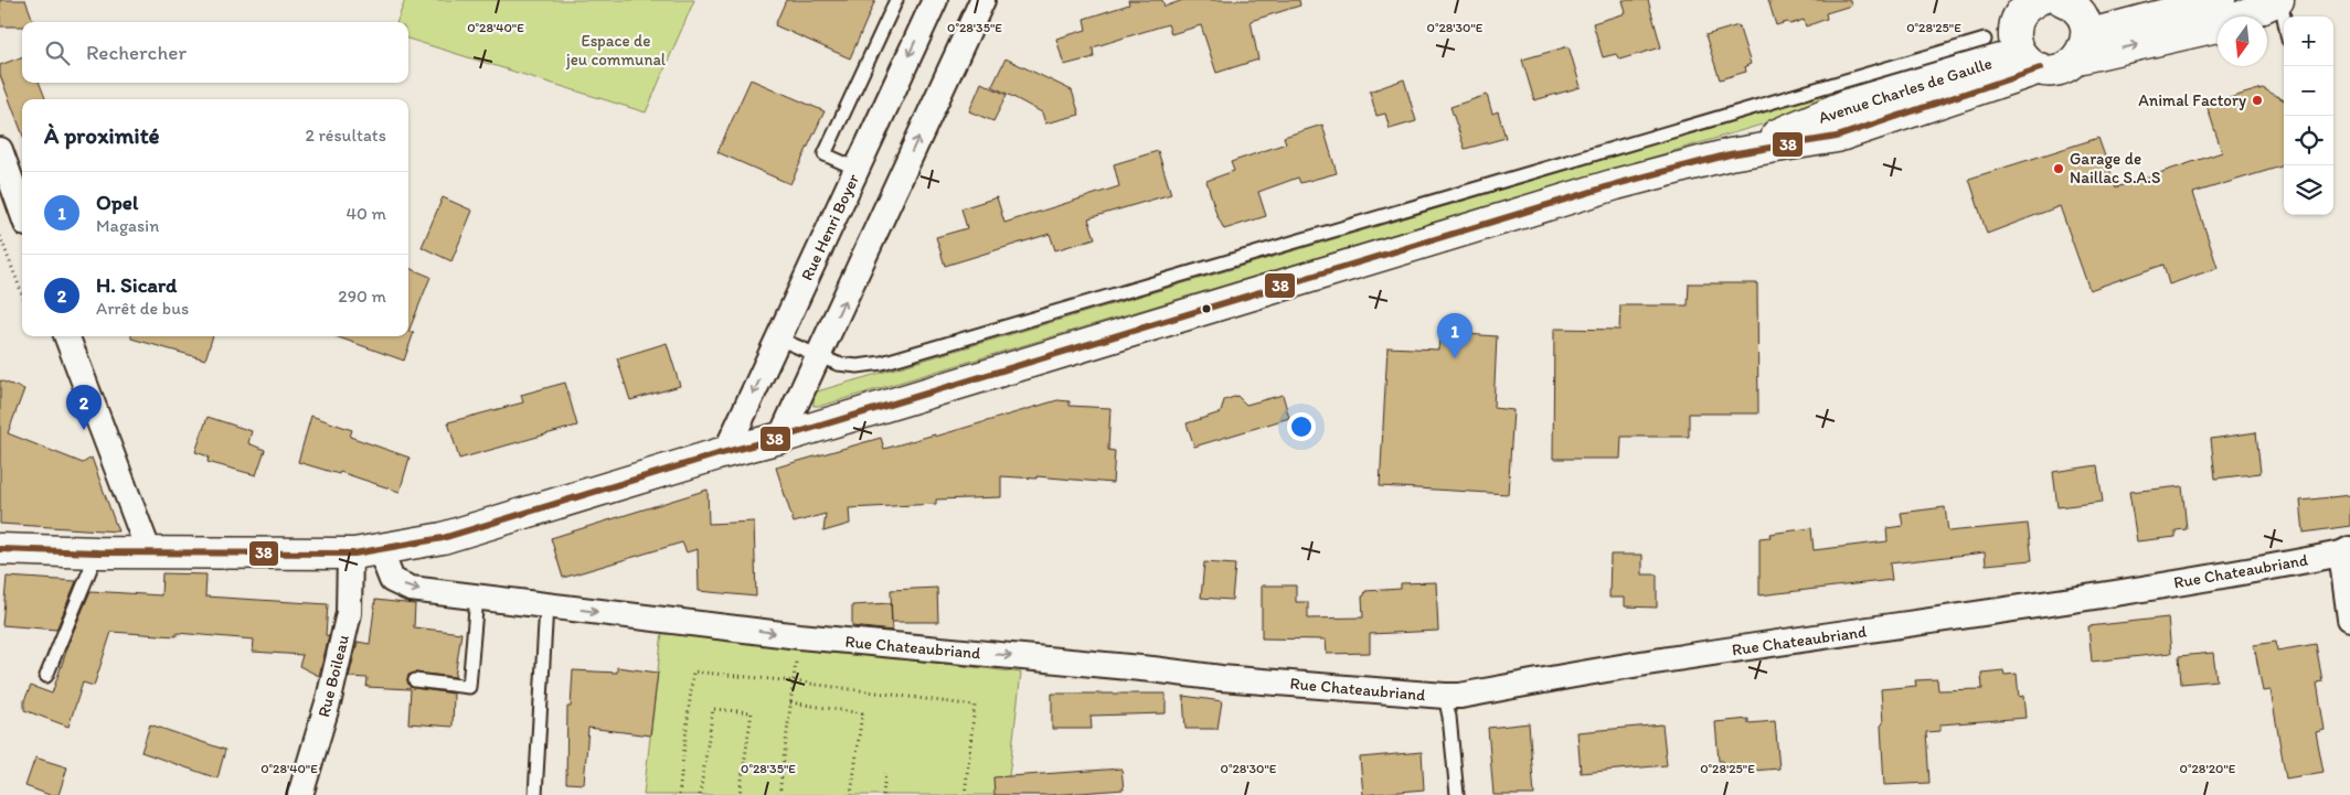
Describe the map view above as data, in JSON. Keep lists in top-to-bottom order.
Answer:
{
  "streets": {
    "main road": ["Avenue Charles de Gaulle"],
    "street": ["Rue Henri Boyer", "Rue Chateaubriand", "Rue Boileau"]
  },
  "crossings": [
    ["Avenue Charles de Gaulle", "Rue Henri Boyer"],
    ["Avenue Charles de Gaulle", "Rue Chateaubriand"],
    ["Avenue Charles de Gaulle", "Rue Boileau"]
  ],
  "one_way": ["Rue Chateaubriand"],
  "parks": ["Espace de jeu communal"],
  "places": ["Animal Factory", "Garage de Naillac S.A.S"],
  "lines": ["transit line 38"],
  "north": "bottom",
  "page": {
    "map_buttons": ["+", "−"],
    "search": "Rechercher",
    "heading": ["À proximité", "2 résultats"],
    "list": [
      {
        "mark": "1",
        "name": "Opel",
        "note": "Magasin",
        "value": "40 m"
      },
      {
        "mark": "2",
        "name": "H. Sicard",
        "note": "Arrêt de bus",
        "value": "290 m"
      }
    ],
    "pins": ["1", "2"]
  },
  "coordinates": [
    "0°28'40\"E",
    "0°28'35\"E",
    "0°28'30\"E",
    "0°28'25\"E",
    "0°28'20\"E"
  ]
}
